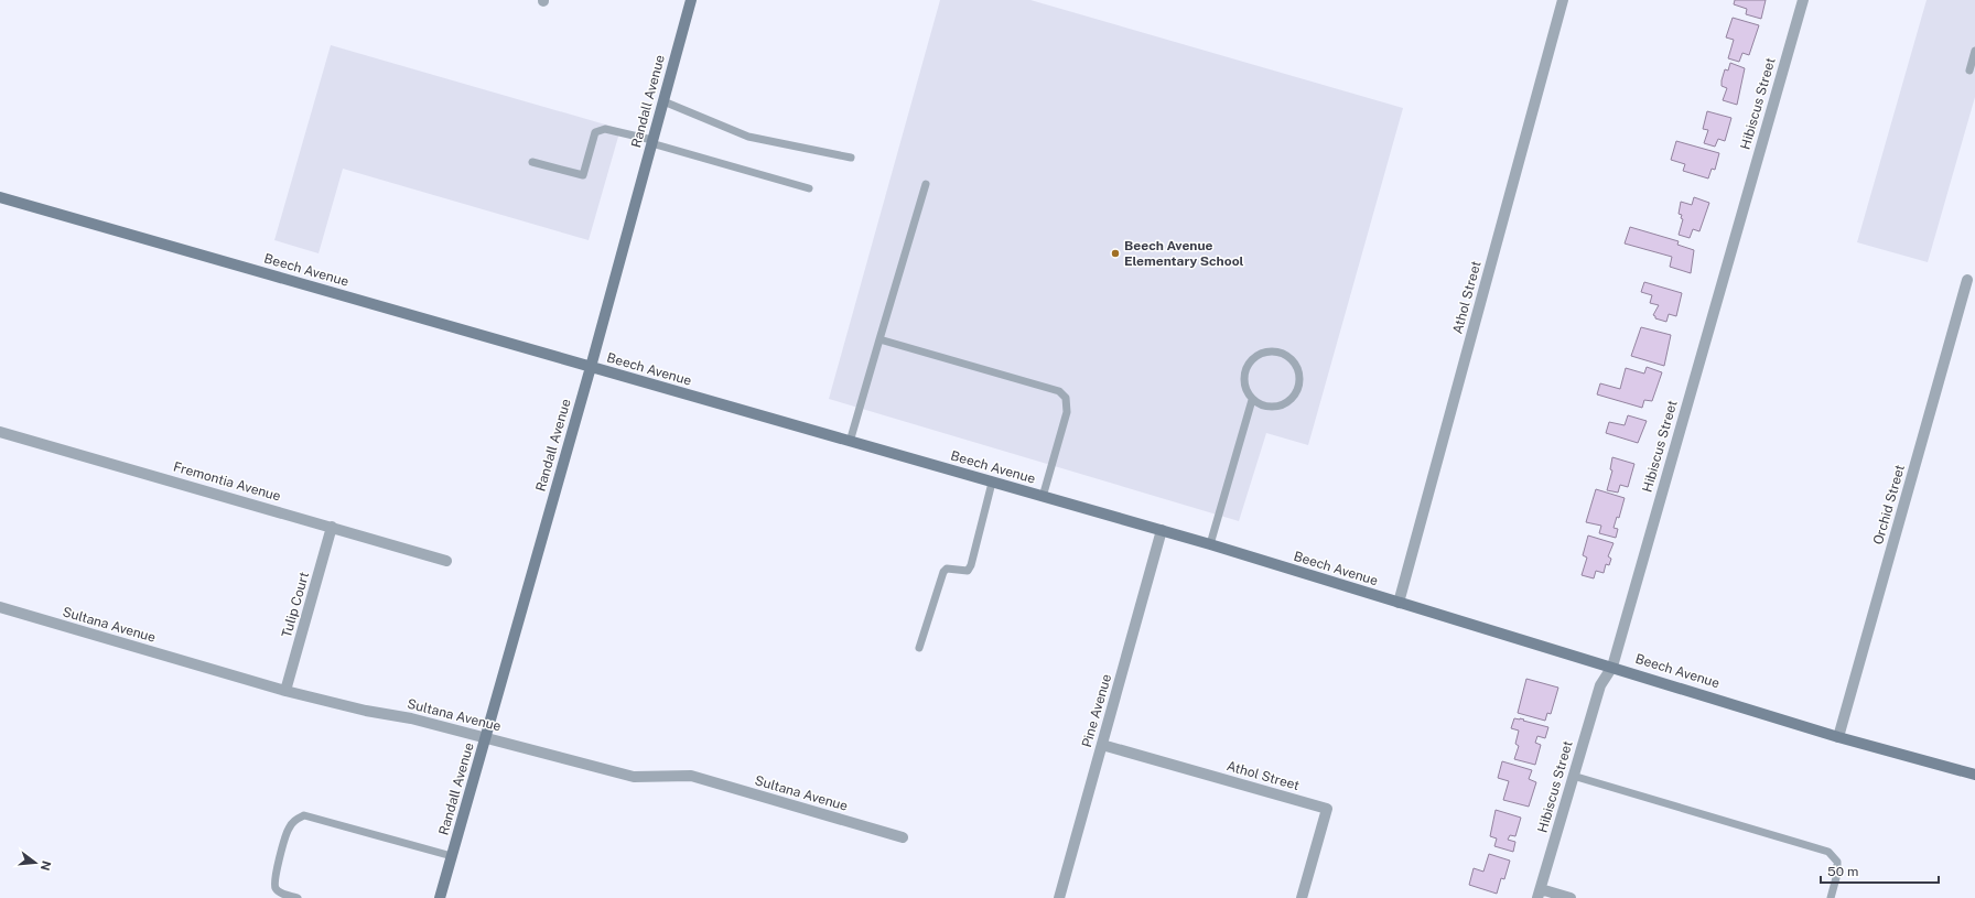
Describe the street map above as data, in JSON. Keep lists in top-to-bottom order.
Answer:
{
  "streets": {
    "main road": ["Randall Avenue", "Beech Avenue"],
    "street": [
      "Hibiscus Street",
      "Athol Street",
      "Fremontia Avenue",
      "Orchid Street",
      "Tulip Court",
      "Sultana Avenue",
      "Pine Avenue"
    ]
  },
  "crossings": [
    ["Randall Avenue", "Beech Avenue"],
    ["Randall Avenue", "Sultana Avenue"],
    ["Hibiscus Street", "Beech Avenue"],
    ["Beech Avenue", "Athol Street"],
    ["Beech Avenue", "Orchid Street"],
    ["Beech Avenue", "Pine Avenue"],
    ["Athol Street", "Pine Avenue"],
    ["Fremontia Avenue", "Tulip Court"],
    ["Tulip Court", "Sultana Avenue"]
  ],
  "places": ["Beech Avenue Elementary School"],
  "scale_bar": "50 m",
  "north": "right"
}
